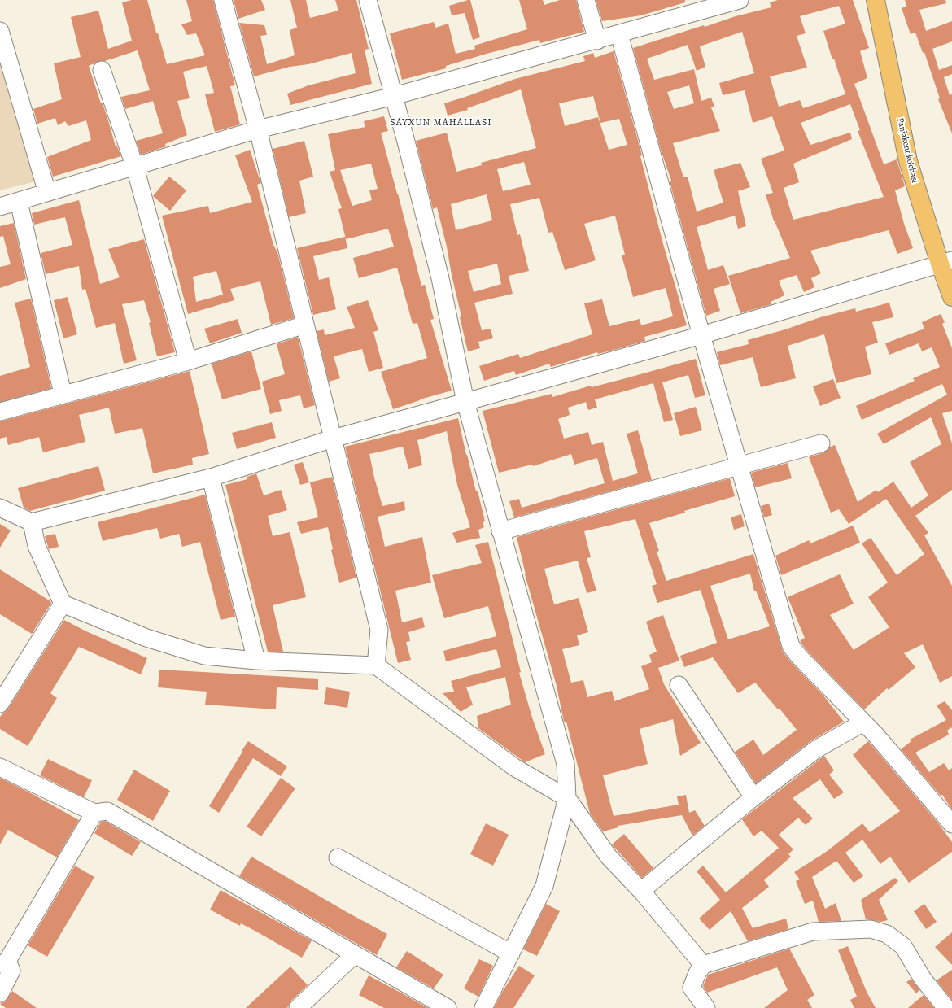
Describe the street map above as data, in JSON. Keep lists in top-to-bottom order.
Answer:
{
  "streets": {
    "main road": ["Panjakent ko'chasi"]
  },
  "districts": ["SAYXUN MAHALLASI"]
}
